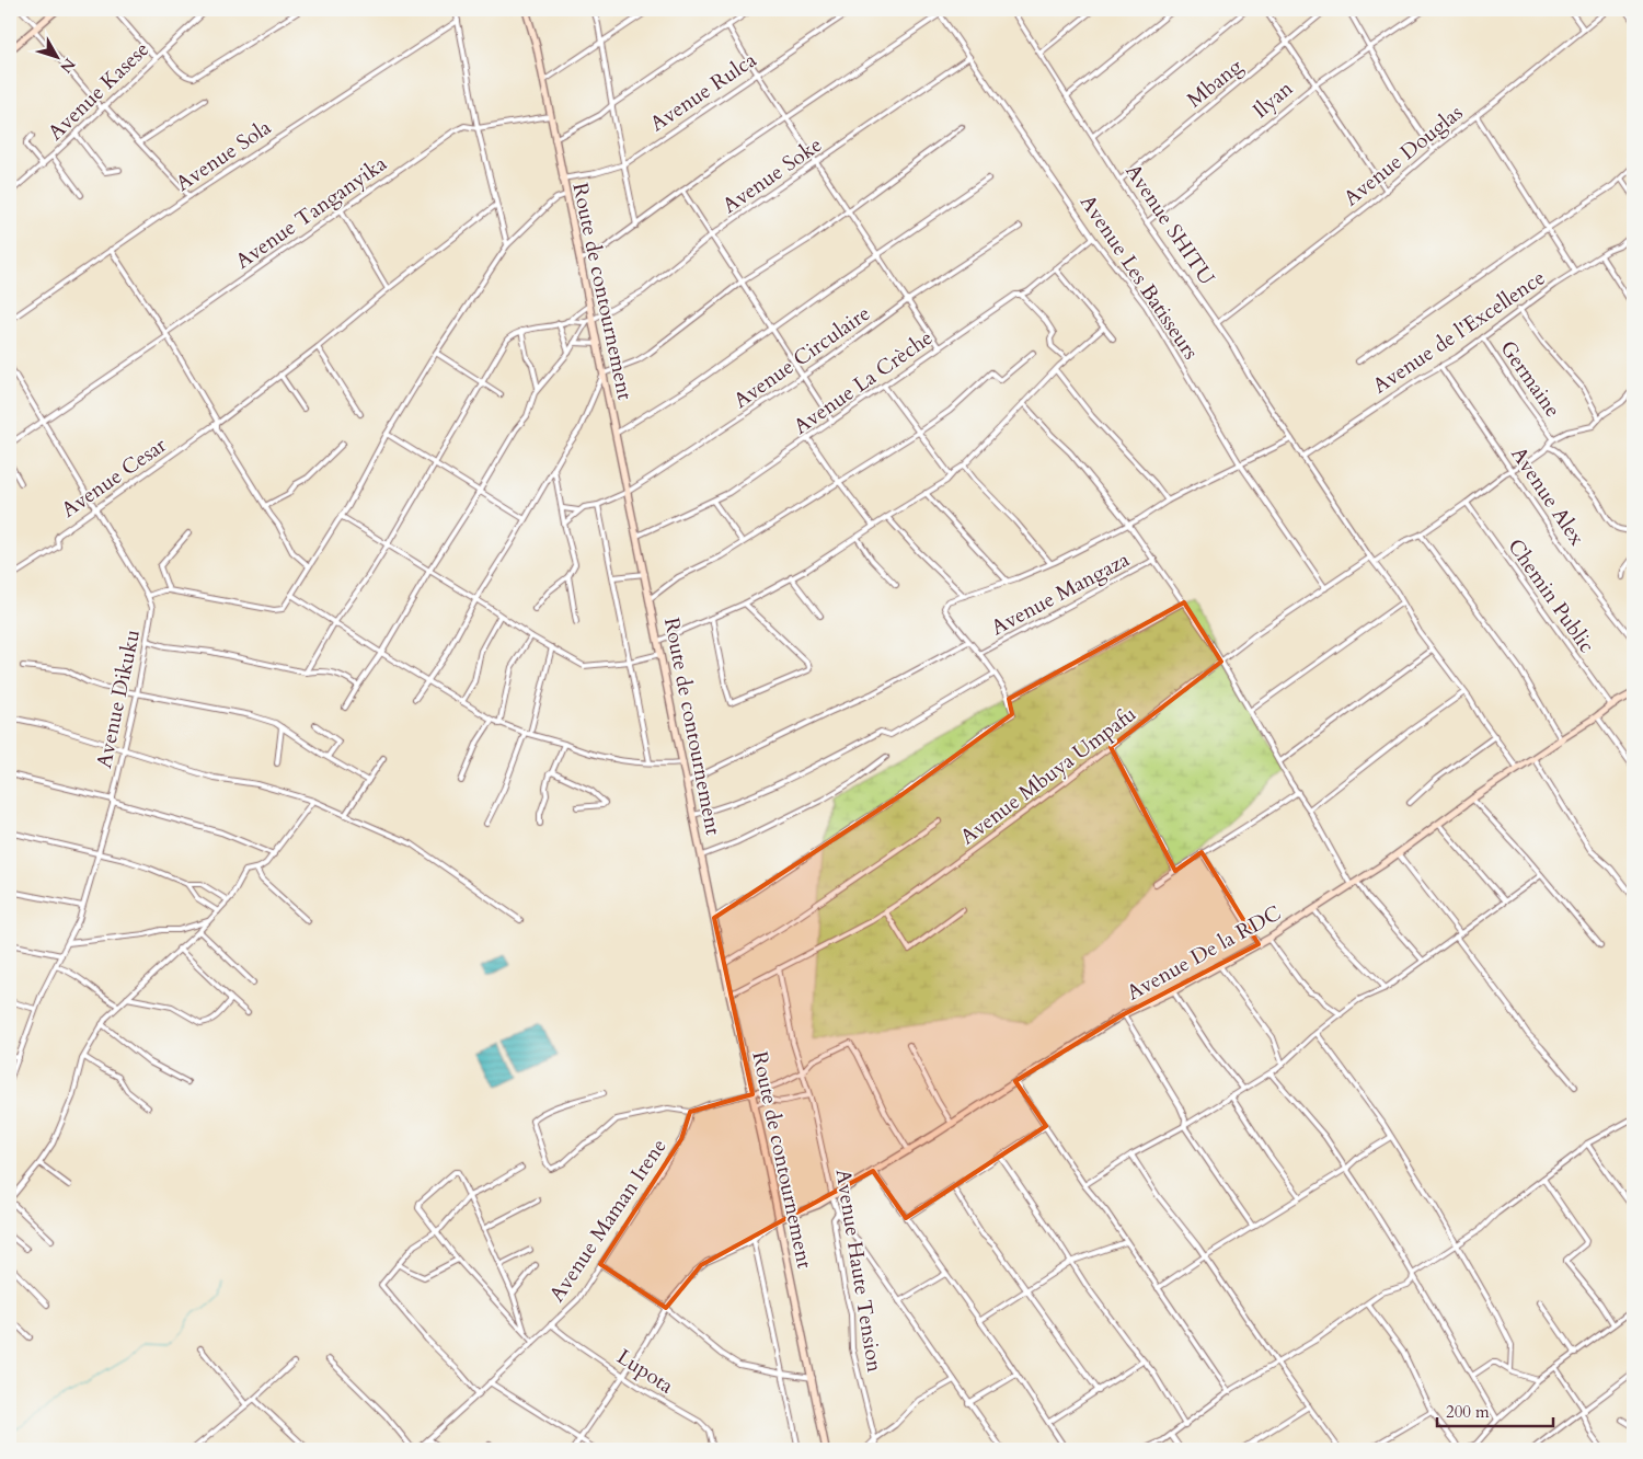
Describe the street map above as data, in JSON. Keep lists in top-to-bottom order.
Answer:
{
  "streets": {
    "street": [
      "Mbang",
      "Avenue Kasese",
      "Avenue Rulca",
      "Ilyan",
      "Avenue Sola",
      "Avenue Douglas",
      "Avenue Soke",
      "Avenue Tanganyika",
      "Avenue SHITU",
      "Avenue Les Batisseurs",
      "Route de contournement",
      "Avenue de l'Excellence",
      "Avenue Circulaire",
      "Germaine",
      "Avenue La Crèche",
      "Avenue Cesar",
      "Avenue Alex",
      "Avenue Mangaza",
      "Chemin Public",
      "Avenue Dikuku",
      "Avenue Mbuya Umpafu",
      "Avenue De la RDC",
      "Avenue Maman Irene",
      "Avenue Haute Tension",
      "Lupota"
    ]
  },
  "crossings": [
    ["Mbang", "Avenue SHITU"],
    ["Avenue Rulca", "Route de contournement"],
    ["Ilyan", "Avenue SHITU"],
    ["Avenue Douglas", "Avenue SHITU"],
    ["Avenue Soke", "Avenue Les Batisseurs"],
    ["Avenue Soke", "Route de contournement"],
    ["Avenue Tanganyika", "Route de contournement"],
    ["Avenue Tanganyika", "Avenue Dikuku"],
    ["Avenue SHITU", "Avenue de l'Excellence"],
    ["Avenue SHITU", "Avenue Mbuya Umpafu"],
    ["Avenue SHITU", "Avenue De la RDC"],
    ["Avenue Les Batisseurs", "Avenue La Crèche"],
    ["Avenue Les Batisseurs", "Avenue Mbuya Umpafu"],
    ["Route de contournement", "Avenue Circulaire"],
    ["Route de contournement", "Avenue La Crèche"],
    ["Route de contournement", "Avenue Mbuya Umpafu"],
    ["Route de contournement", "Avenue De la RDC"],
    ["Avenue de l'Excellence", "Germaine"],
    ["Avenue de l'Excellence", "Avenue Alex"],
    ["Avenue Cesar", "Avenue Dikuku"],
    ["Chemin Public", "Avenue De la RDC"],
    ["Avenue Mbuya Umpafu", "Avenue Haute Tension"],
    ["Avenue De la RDC", "Avenue Haute Tension"],
    ["Avenue Maman Irene", "Lupota"]
  ],
  "scale_bar": "200 m",
  "north": "bottom right"
}
